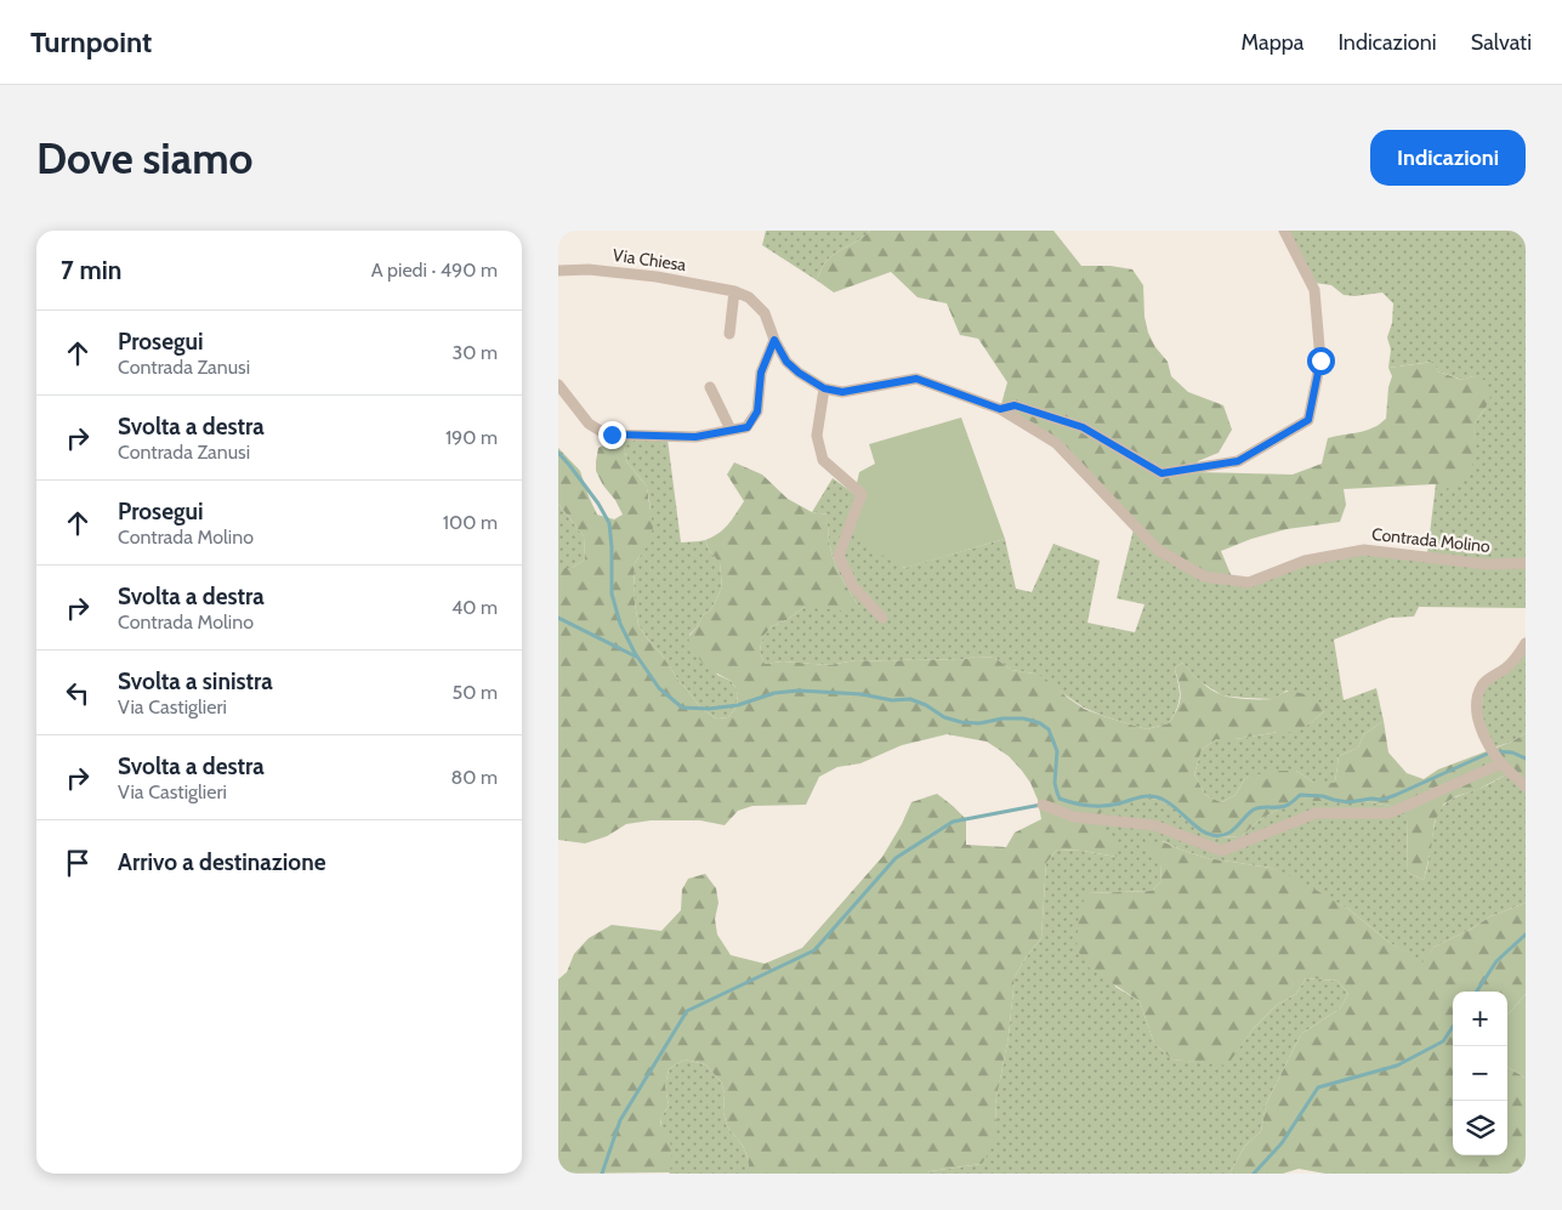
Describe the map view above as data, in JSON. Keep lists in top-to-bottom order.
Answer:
{
  "streets": {
    "street": ["Via Chiesa", "Contrada Molino"]
  },
  "crossings": [
    ["Via Chiesa", "Contrada Molino"]
  ],
  "page": {
    "header": "Turnpoint",
    "nav": ["Mappa", "Indicazioni", "Salvati"],
    "buttons": "Indicazioni",
    "title": "Dove siamo",
    "heading": ["7 min", "A piedi · 490 m"],
    "list": [
      ["Prosegui", "Contrada Zanusi", "30 m"],
      ["Svolta a destra", "Contrada Zanusi", "190 m"],
      ["Prosegui", "Contrada Molino", "100 m"],
      ["Svolta a destra", "Contrada Molino", "40 m"],
      ["Svolta a sinistra", "Via Castiglieri", "50 m"],
      ["Svolta a destra", "Via Castiglieri", "80 m"],
      "Arrivo a destinazione"
    ],
    "map_buttons": ["+", "−"]
  }
}
